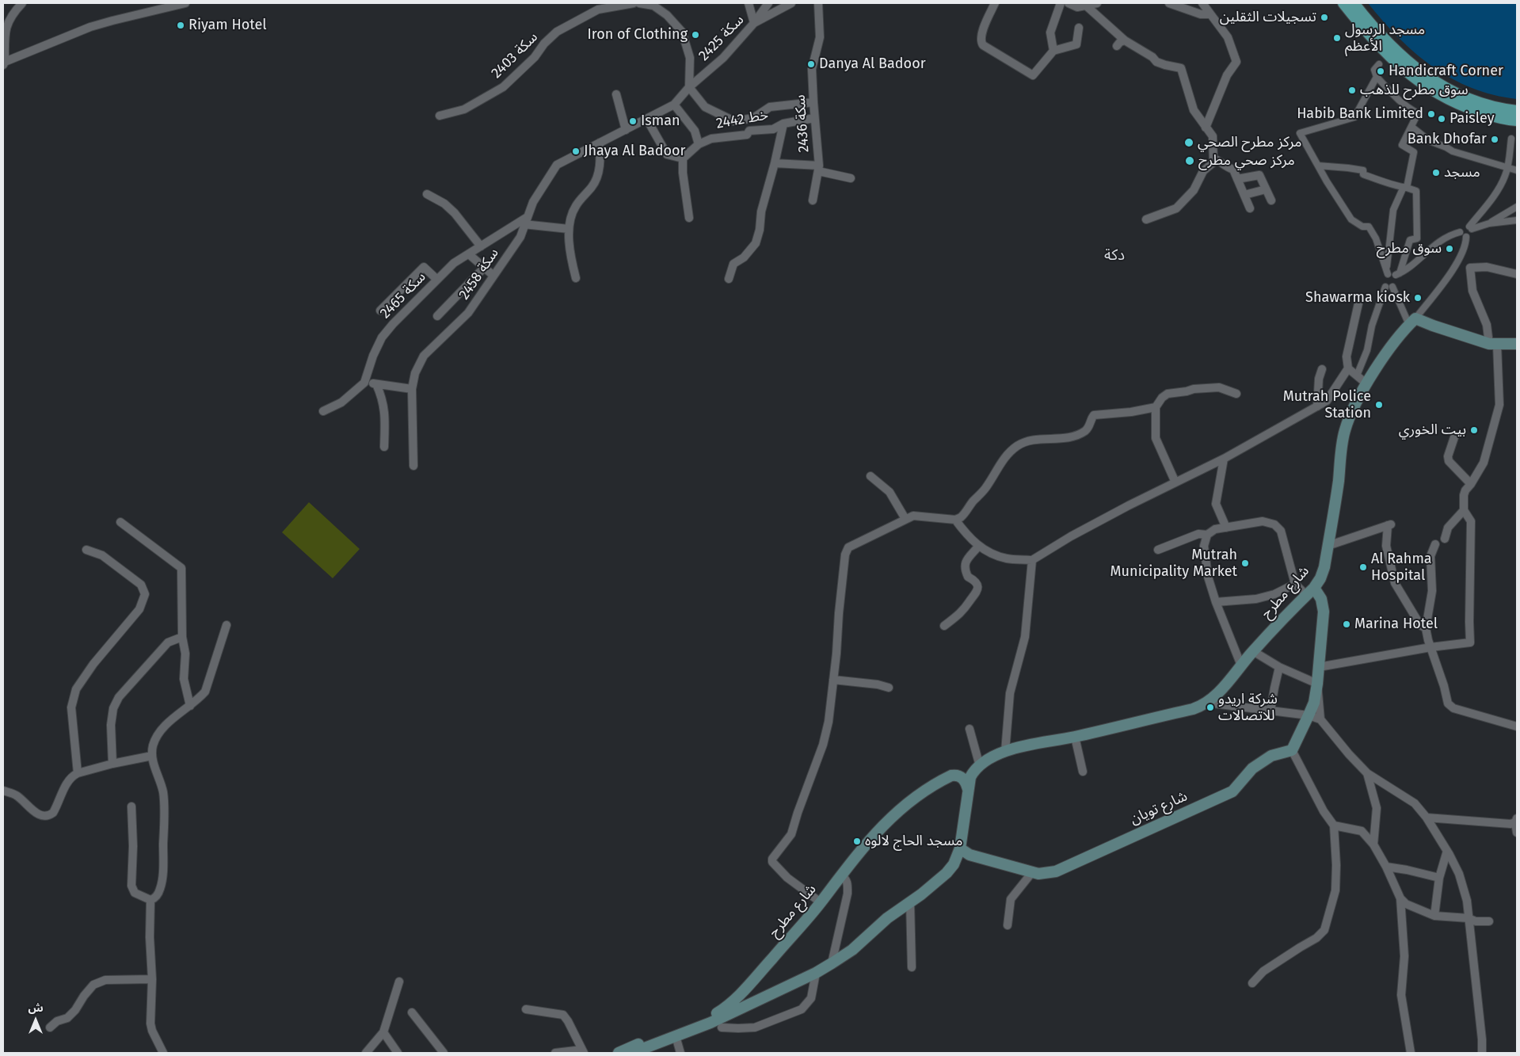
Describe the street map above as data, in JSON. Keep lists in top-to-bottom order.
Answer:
{
  "streets": {
    "main road": ["شارع مطرح", "شارع تويان"],
    "street": [
      "سكة 2425",
      "سكة 2403",
      "2442 خط",
      "سكة 2436",
      "سكة 2458",
      "سكة 2465"
    ]
  },
  "crossings": [
    ["سكة 2425", "سكة 2458"],
    ["2442 خط", "سكة 2436"],
    ["سكة 2458", "سكة 2465"],
    ["شارع مطرح", "شارع تويان"]
  ],
  "districts": ["دكة"],
  "places": [
    "تسجيلات الثقلين",
    "Riyam Hotel",
    "Iron of Clothing",
    "مسجد الرسول الأعظم",
    "Danya Al Badoor",
    "Handicraft Corner",
    "سوق مطرح للذهب",
    "Habib Bank Limited",
    "Paisley",
    "Isman",
    "Bank Dhofar",
    "مركز مطرح الصحي",
    "Jhaya Al Badoor",
    "مركز صحي مطرح",
    "مسجد",
    "سوق مطرح",
    "Shawarma kiosk",
    "Mutrah Police Station",
    "بيت الخوري",
    "Mutrah Municipality Market",
    "Al Rahma Hospital",
    "Marina Hotel",
    "شركة اريدو للاتصالات",
    "مسجد الحاج لالوه"
  ],
  "north": "top"
}
